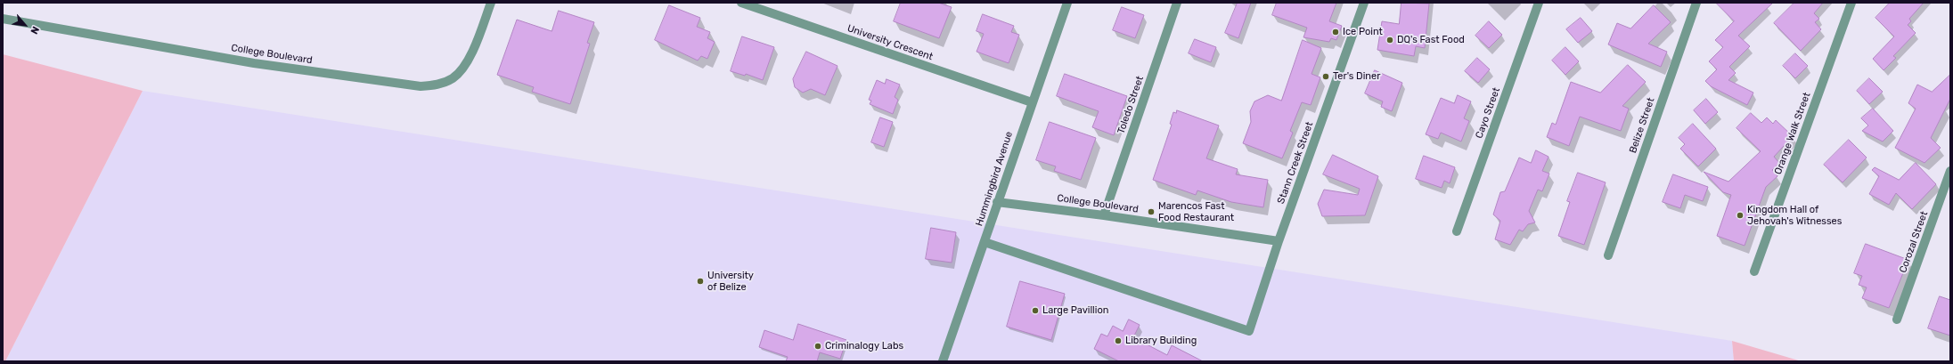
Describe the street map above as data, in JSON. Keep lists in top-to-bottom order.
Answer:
{
  "streets": {
    "street": [
      "University Crescent",
      "College Boulevard",
      "Toledo Street",
      "Cayo Street",
      "Belize Street",
      "Orange Walk Street",
      "Stann Creek Street",
      "Hummingbird Avenue",
      "Corozal Street"
    ]
  },
  "crossings": [
    ["University Crescent", "Hummingbird Avenue"],
    ["College Boulevard", "Toledo Street"],
    ["College Boulevard", "Stann Creek Street"],
    ["College Boulevard", "Hummingbird Avenue"],
    ["Stann Creek Street", "Hummingbird Avenue"]
  ],
  "places": [
    "Ice Point",
    "DQ's Fast Food",
    "Ter's Diner",
    "Marencos Fast Food Restaurant",
    "Kingdom Hall of Jehovah's Witnesses",
    "University of Belize",
    "Large Pavillion",
    "Library Building",
    "Criminalogy Labs"
  ],
  "north": "bottom right"
}
